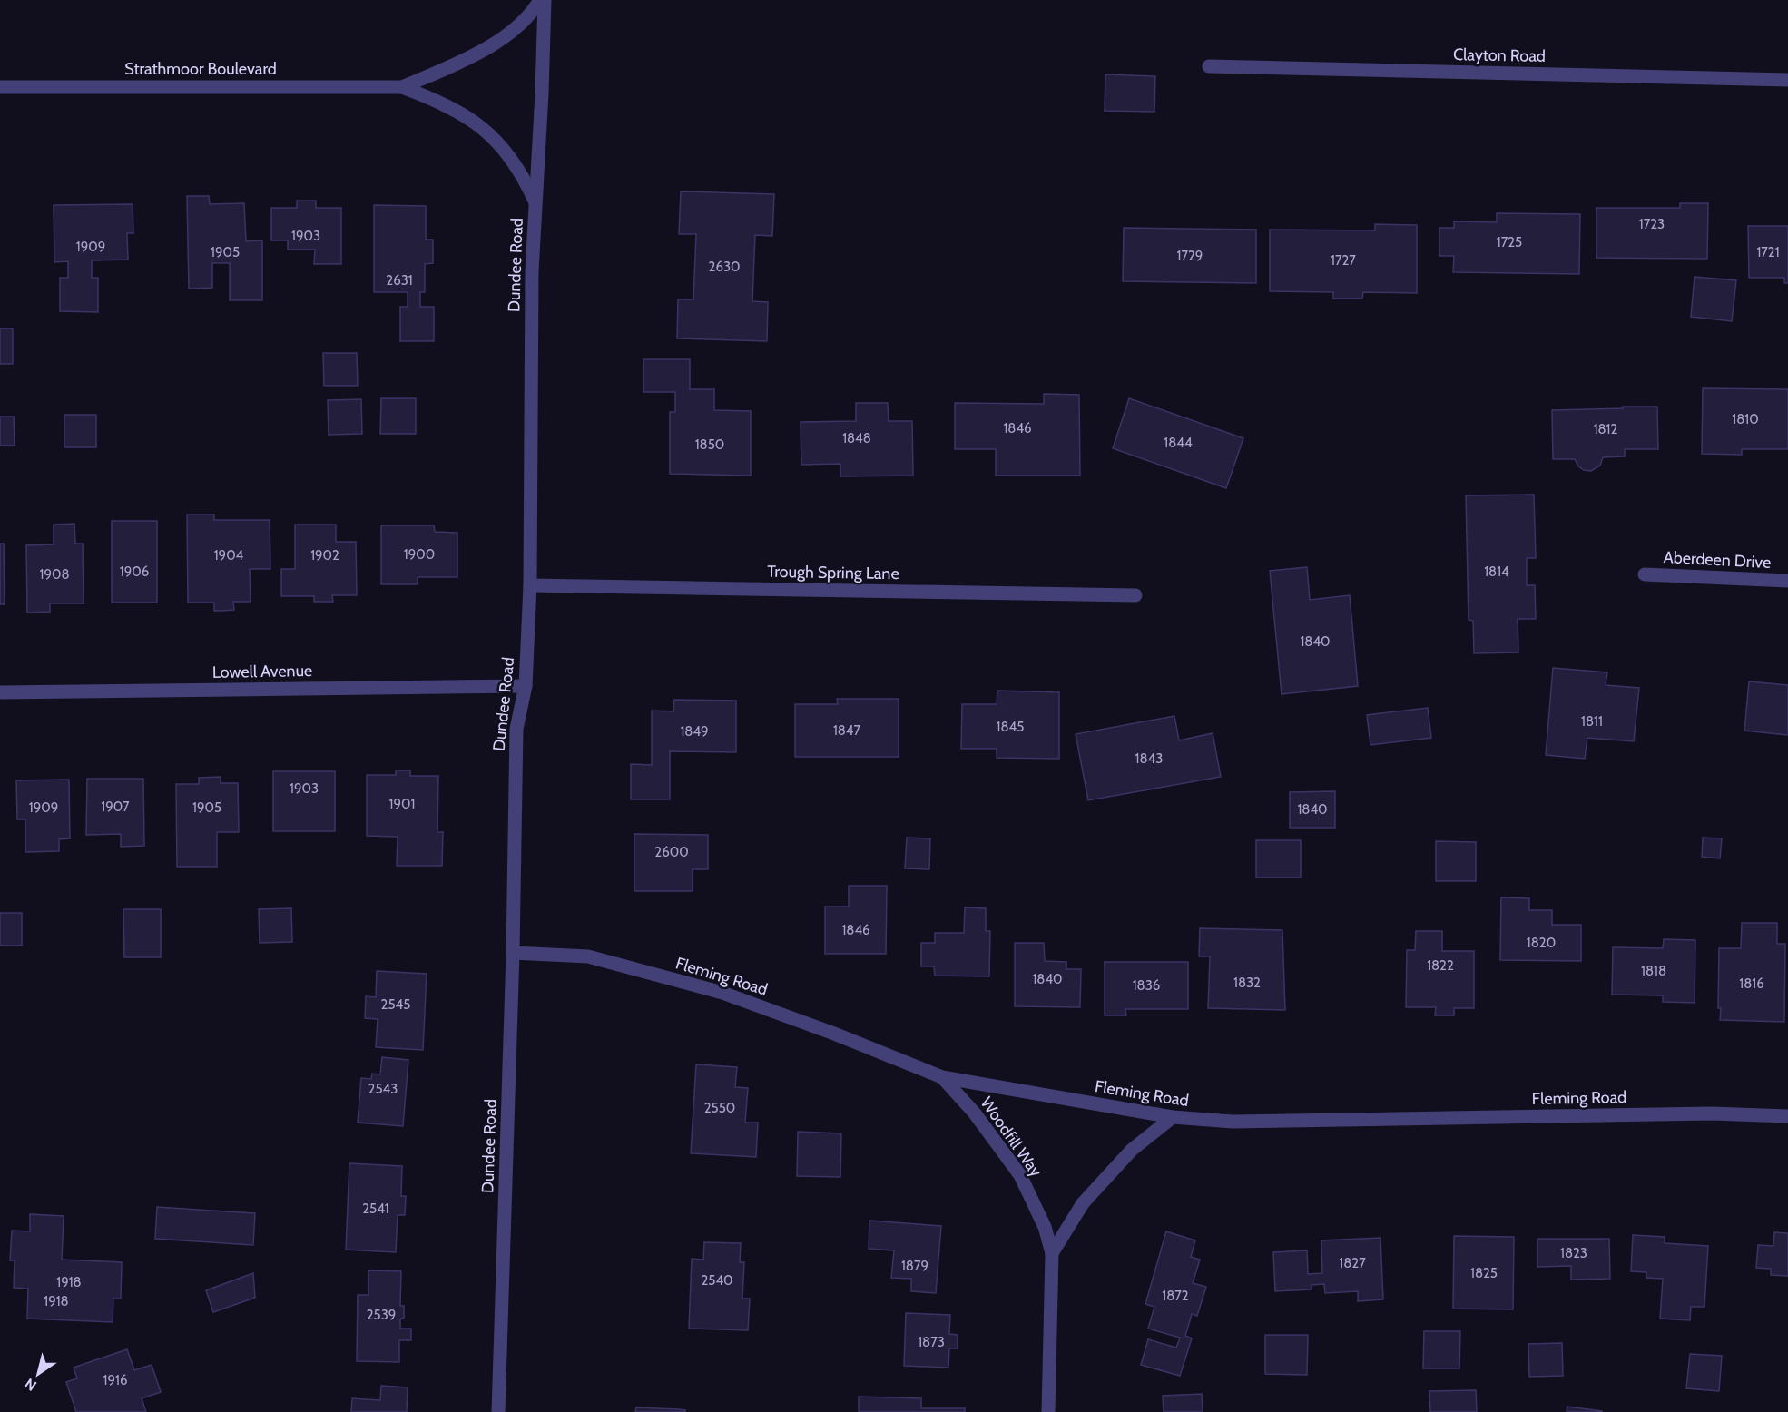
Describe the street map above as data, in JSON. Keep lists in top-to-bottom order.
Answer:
{
  "streets": {
    "street": [
      "Clayton Road",
      "Strathmoor Boulevard",
      "Dundee Road",
      "Aberdeen Drive",
      "Trough Spring Lane",
      "Lowell Avenue",
      "Fleming Road",
      "Woodfill Way"
    ]
  },
  "crossings": [
    ["Strathmoor Boulevard", "Dundee Road"],
    ["Dundee Road", "Trough Spring Lane"],
    ["Dundee Road", "Lowell Avenue"],
    ["Dundee Road", "Fleming Road"],
    ["Fleming Road", "Woodfill Way"]
  ],
  "house_numbers": [
    "1723",
    "1903",
    "1725",
    "1909",
    "1905",
    "1721",
    "1729",
    "1727",
    "2630",
    "2631",
    "1810",
    "1846",
    "1812",
    "1848",
    "1844",
    "1850",
    "1900",
    "1904",
    "1902",
    "1906",
    "1814",
    "1908",
    "1840",
    "1811",
    "1845",
    "1847",
    "1849",
    "1843",
    "1903",
    "1901",
    "1907",
    "1909",
    "1905",
    "1840",
    "2600",
    "1846",
    "1820",
    "1822",
    "1818",
    "1840",
    "1832",
    "1816",
    "1836",
    "2545",
    "2543",
    "2550",
    "2541",
    "1823",
    "1827",
    "1879",
    "1825",
    "2540",
    "1918",
    "1872",
    "1918",
    "2539",
    "1873",
    "1916"
  ],
  "north": "bottom left"
}
